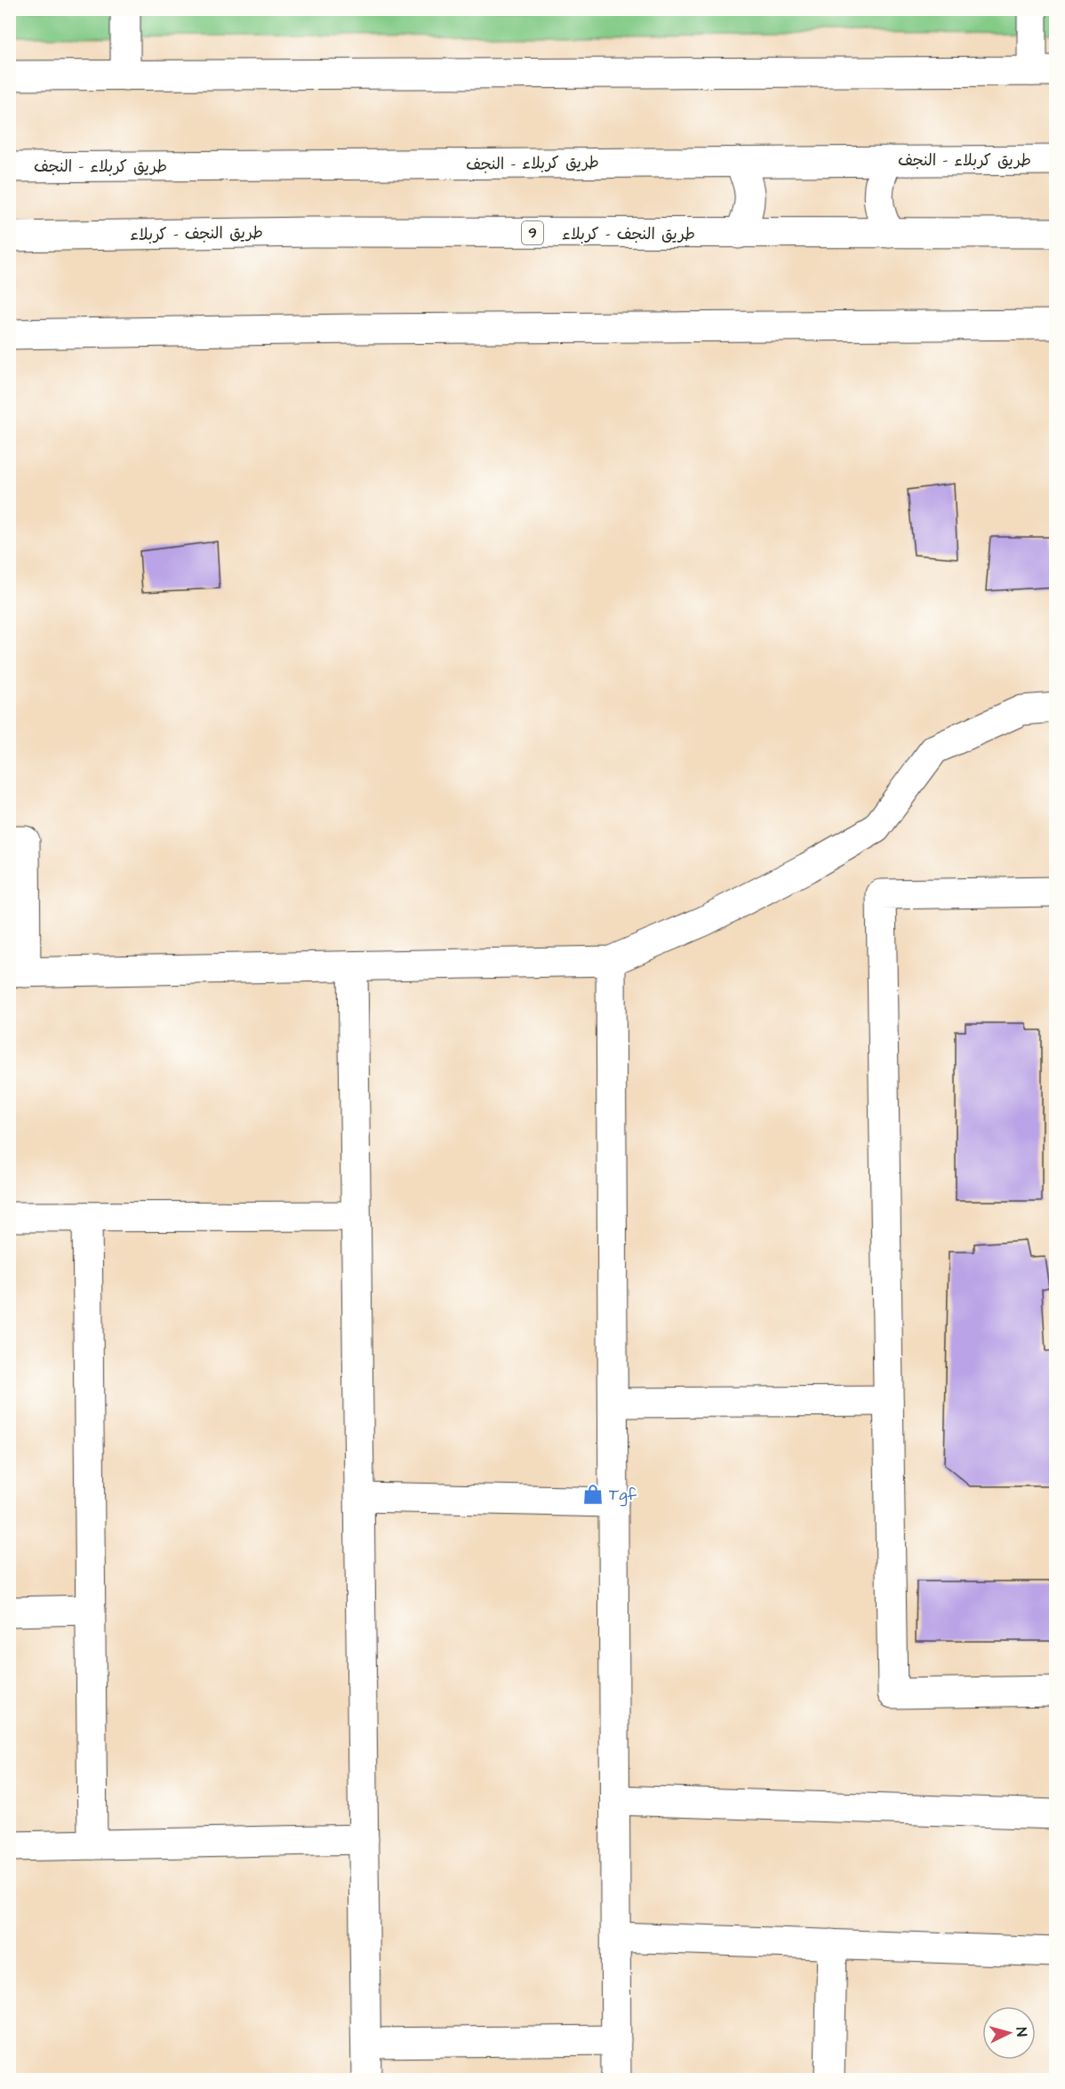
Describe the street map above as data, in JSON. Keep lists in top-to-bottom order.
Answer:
{
  "streets": {
    "main road": ["طريق کربلاء - النجف", "9", "طريق النجف - کربلاء"]
  },
  "places": {
    "shop": ["Tgf"]
  },
  "north": "right"
}
